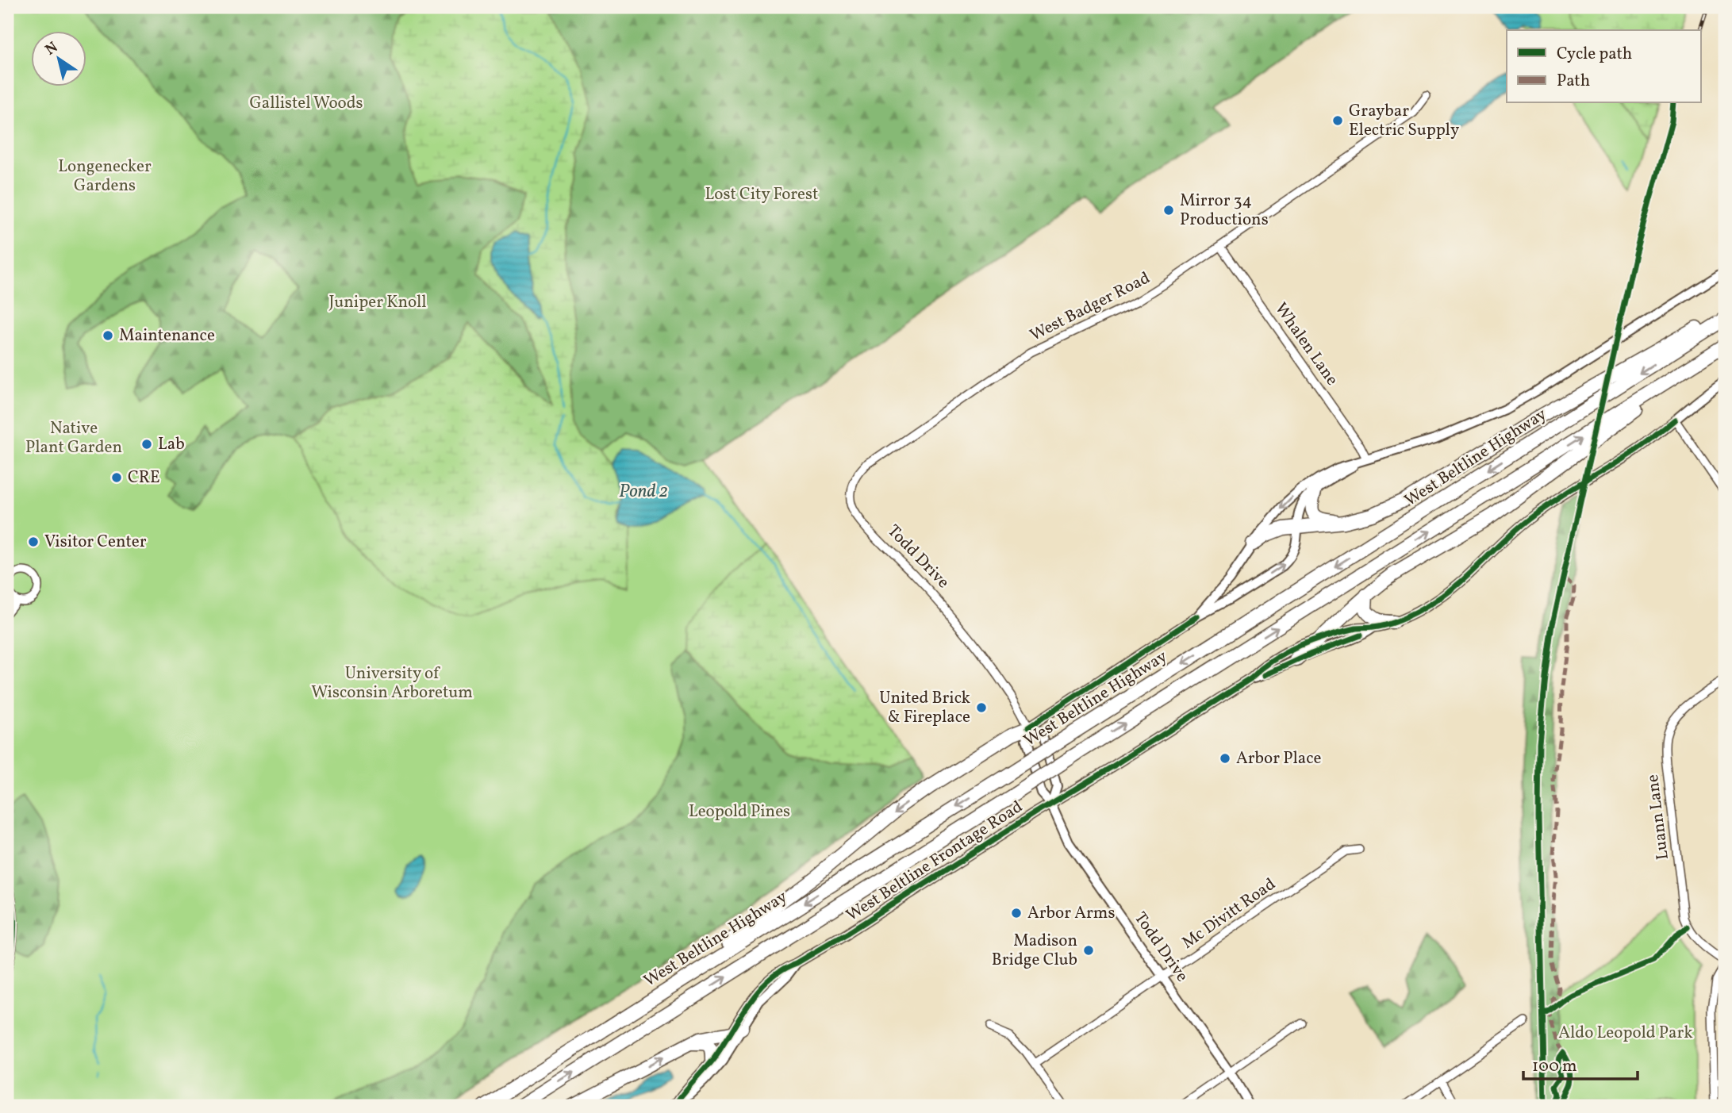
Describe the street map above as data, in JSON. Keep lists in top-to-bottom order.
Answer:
{
  "streets": {
    "highway": ["West Beltline Highway"],
    "street": [
      "West Badger Road",
      "Whalen Lane",
      "Todd Drive",
      "Luann Lane",
      "West Beltline Frontage Road",
      "Mc Divitt Road"
    ]
  },
  "crossings": [
    ["West Badger Road", "Whalen Lane"],
    ["West Badger Road", "Todd Drive"],
    ["Todd Drive", "West Beltline Frontage Road"],
    ["Todd Drive", "Mc Divitt Road"]
  ],
  "water": ["Pond 2"],
  "parks": [
    "Gallistel Woods",
    "Longenecker Gardens",
    "Lost City Forest",
    "Juniper Knoll",
    "Native Plant Garden",
    "University of Wisconsin Arboretum",
    "Leopold Pines",
    "Aldo Leopold Park"
  ],
  "places": [
    "Graybar Electric Supply",
    "Mirror 34 Productions",
    "Maintenance",
    "Lab",
    "CRE",
    "Visitor Center",
    "United Brick & Fireplace",
    "Arbor Place",
    "Arbor Arms",
    "Madison Bridge Club"
  ],
  "legend": ["Cycle path", "Path"],
  "scale_bar": "100 m",
  "north": "top left"
}
